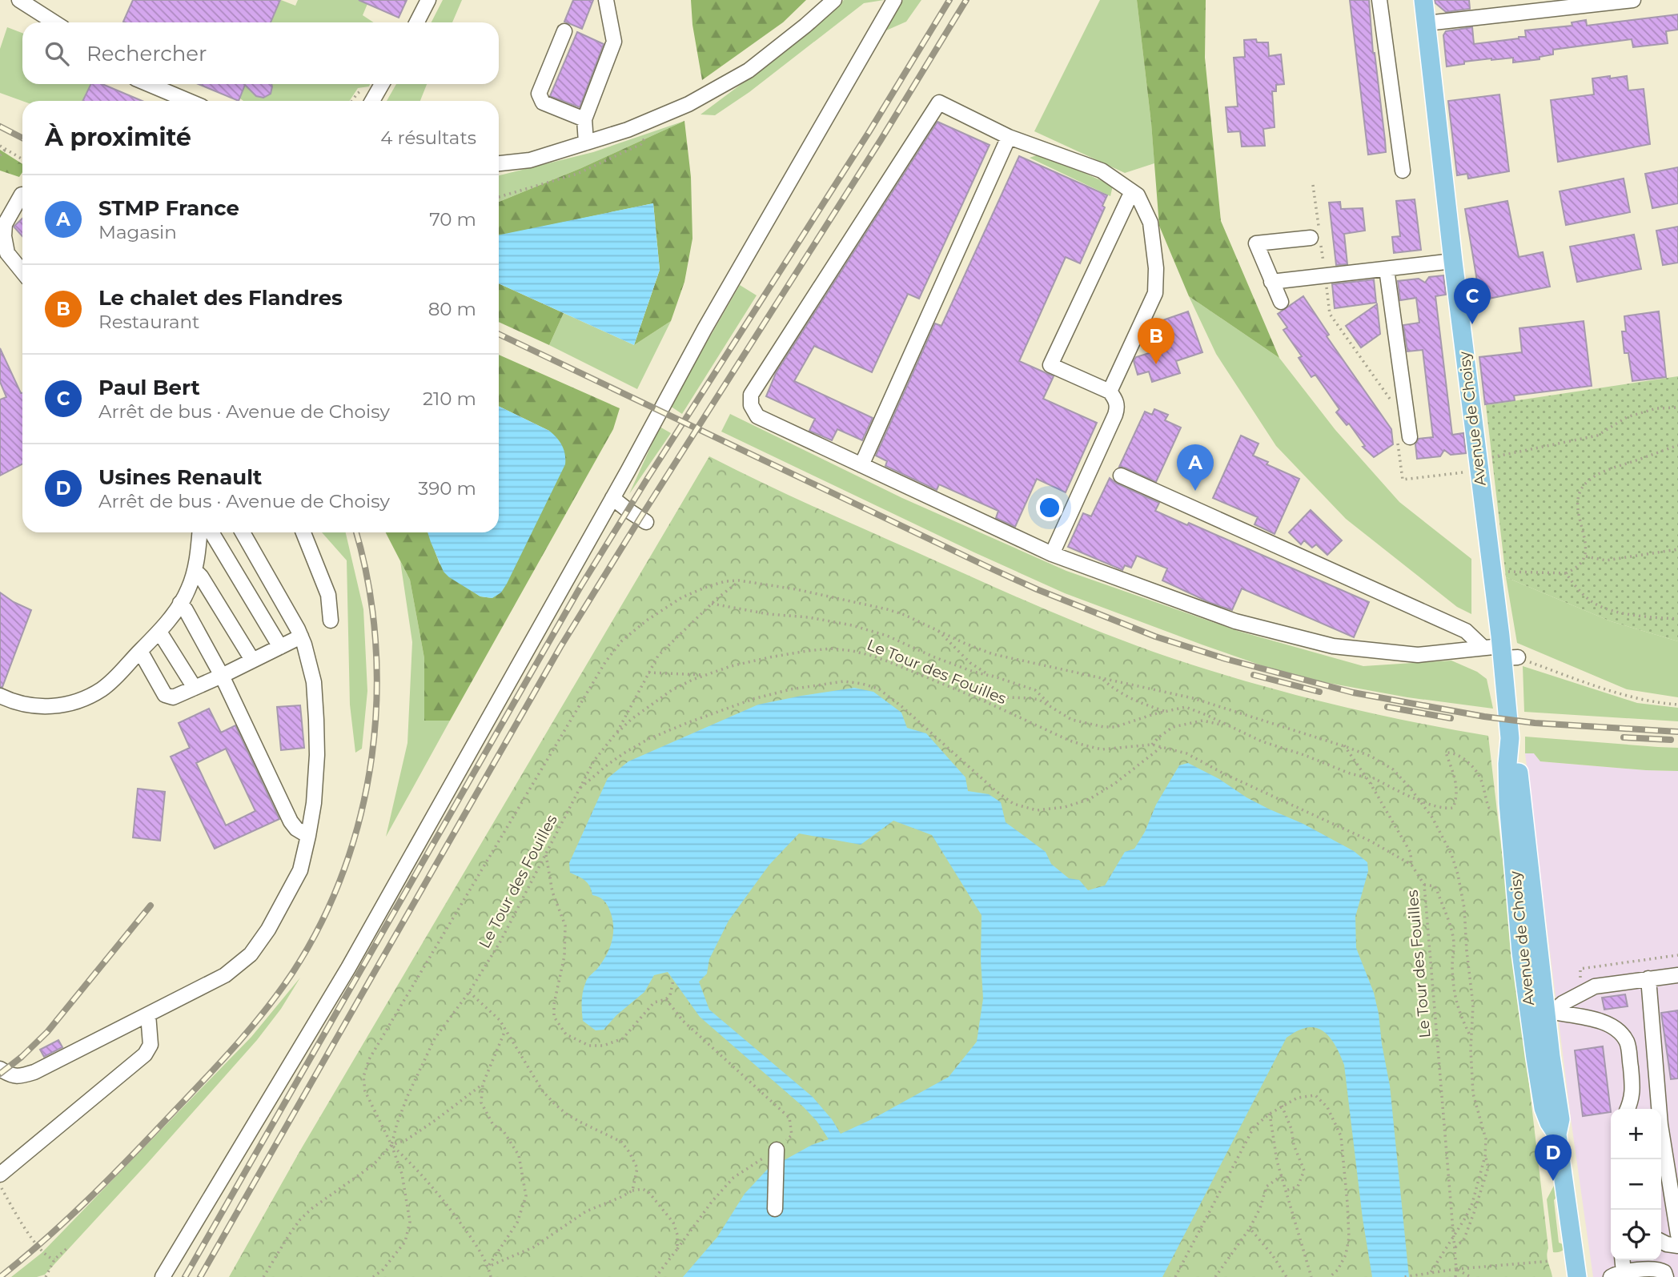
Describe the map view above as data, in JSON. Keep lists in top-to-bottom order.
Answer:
{
  "streets": {
    "main road": ["Avenue de Choisy"],
    "path": ["Le Tour des Fouilles"]
  },
  "page": {
    "search": "Rechercher",
    "heading": ["À proximité", "4 résultats"],
    "list": [
      {
        "mark": "A",
        "name": "STMP France",
        "note": "Magasin",
        "value": "70 m"
      },
      {
        "mark": "B",
        "name": "Le chalet des Flandres",
        "note": "Restaurant",
        "value": "80 m"
      },
      {
        "mark": "C",
        "name": "Paul Bert",
        "note": "Arrêt de bus · Avenue de Choisy",
        "value": "210 m"
      },
      {
        "mark": "D",
        "name": "Usines Renault",
        "note": "Arrêt de bus · Avenue de Choisy",
        "value": "390 m"
      }
    ],
    "pins": [
      "C",
      "B",
      "A",
      "D"
    ],
    "map_buttons": ["+", "−"]
  }
}
